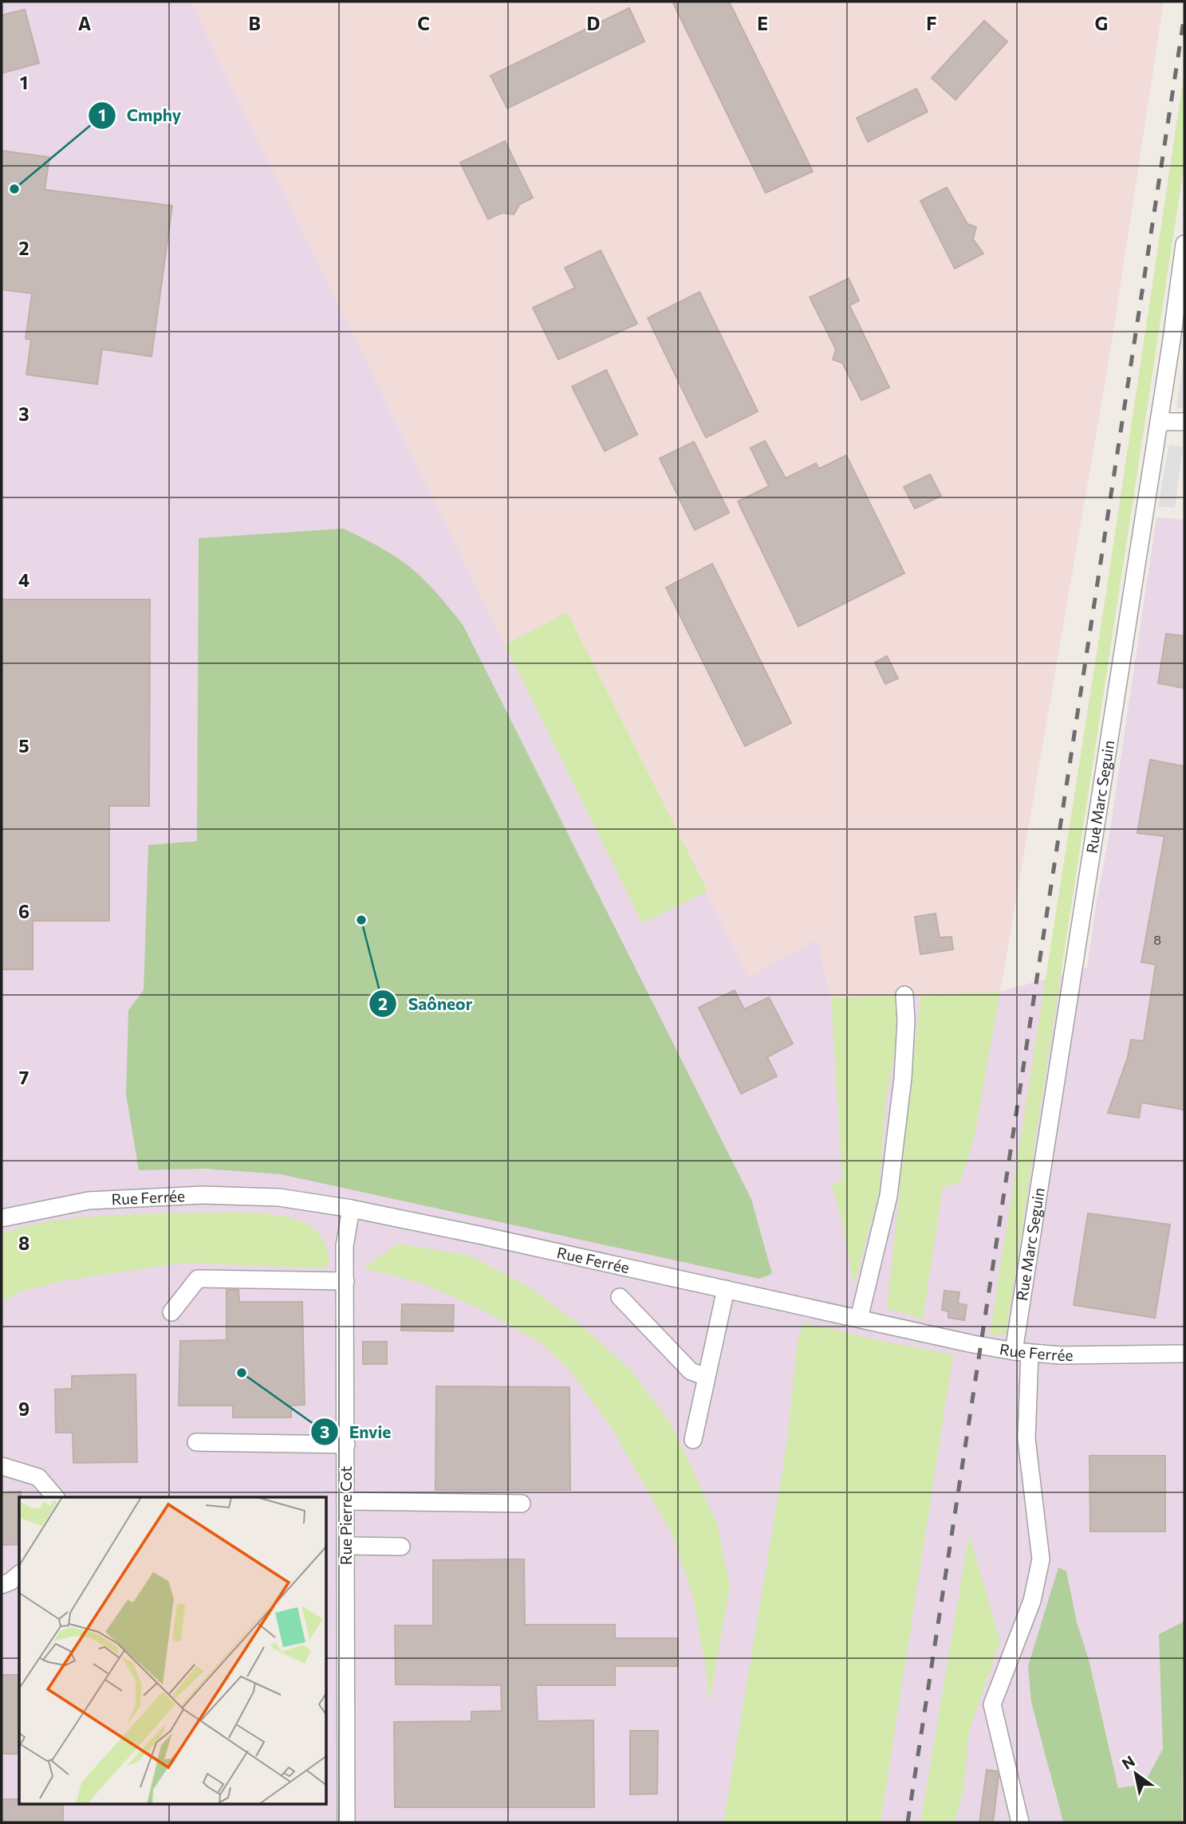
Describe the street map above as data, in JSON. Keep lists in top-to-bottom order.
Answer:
{
  "streets": {
    "street": ["Rue Marc Seguin", "Rue Ferrée", "Rue Pierre Cot"]
  },
  "crossings": [
    ["Rue Marc Seguin", "Rue Ferrée"],
    ["Rue Ferrée", "Rue Pierre Cot"]
  ],
  "places": ["Cmphy", "Saôneor", "Envie"],
  "house_numbers": ["8"],
  "north": "top left",
  "grid": {
    "columns": [
      "A",
      "B",
      "C",
      "D",
      "E",
      "F",
      "G"
    ],
    "rows": [
      "1",
      "2",
      "3",
      "4",
      "5",
      "6",
      "7",
      "8",
      "9"
    ]
  }
}
